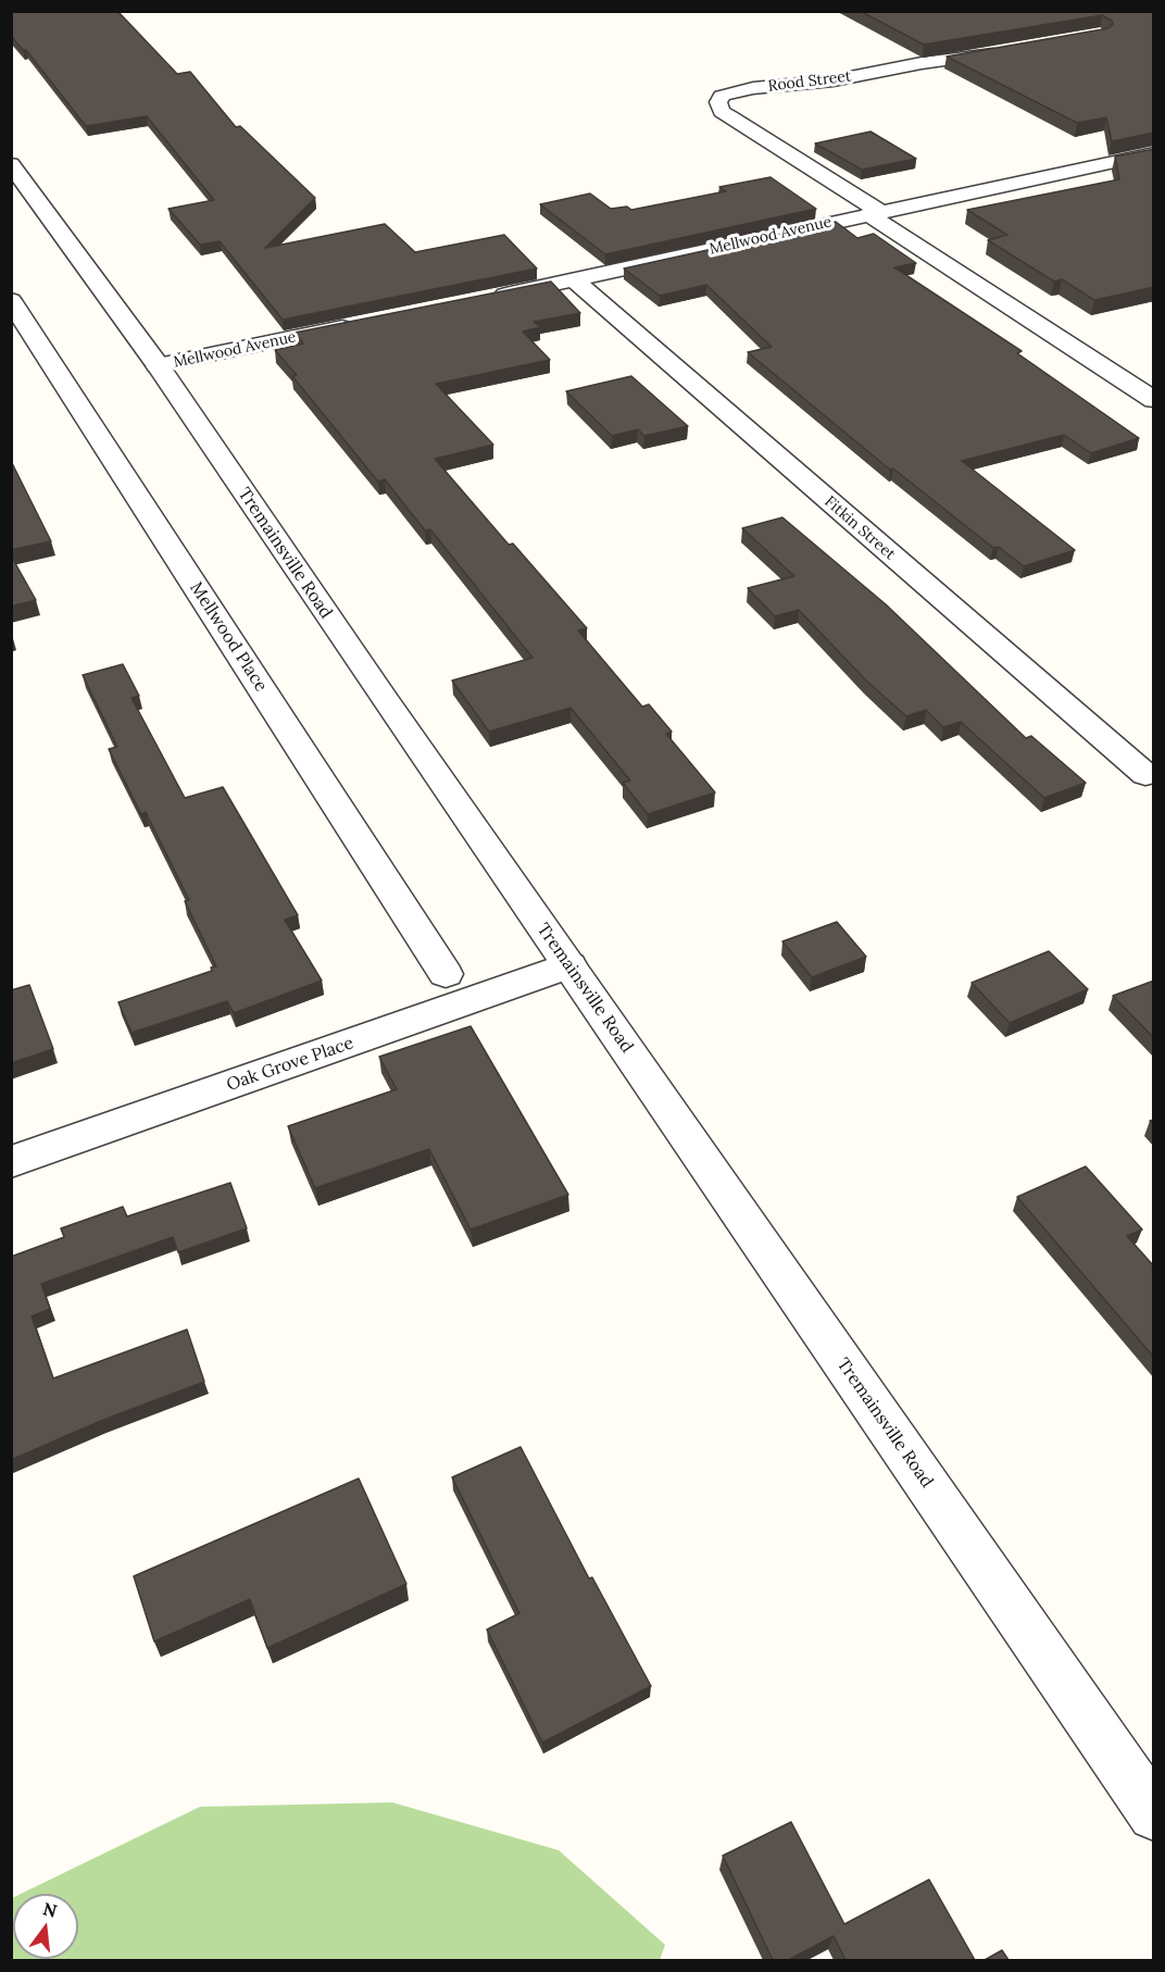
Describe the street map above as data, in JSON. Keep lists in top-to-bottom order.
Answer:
{
  "streets": {
    "street": [
      "Rood Street",
      "Mellwood Avenue",
      "Fitkin Street",
      "Tremainsville Road",
      "Mellwood Place",
      "Oak Grove Place"
    ]
  },
  "crossings": [
    ["Rood Street", "Mellwood Avenue"],
    ["Mellwood Avenue", "Fitkin Street"],
    ["Mellwood Avenue", "Tremainsville Road"],
    ["Tremainsville Road", "Oak Grove Place"]
  ],
  "north": "top"
}
